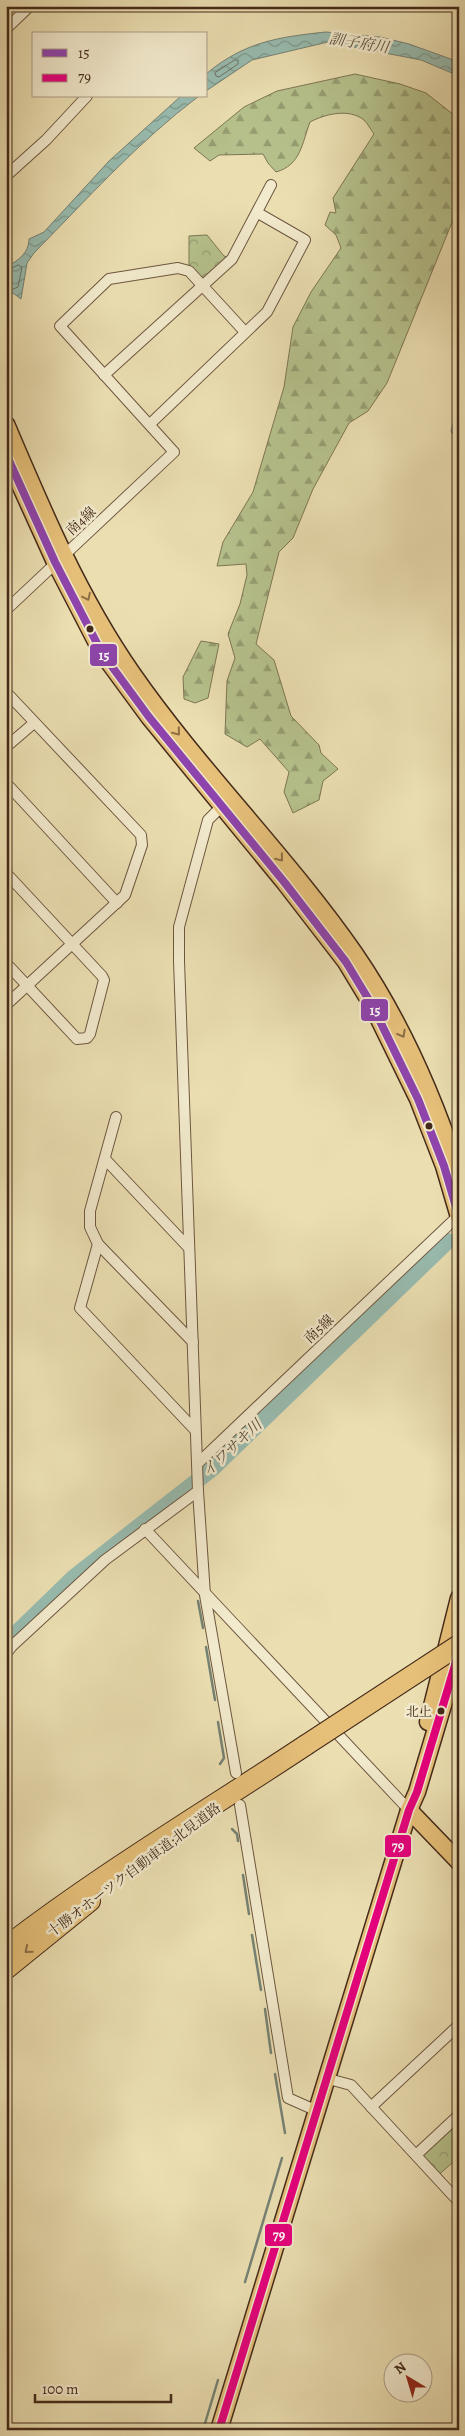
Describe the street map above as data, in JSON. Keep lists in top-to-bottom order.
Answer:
{
  "streets": {
    "highway": ["十勝オホーツク自動車道;北見道路"],
    "street": ["南4線", "南5線"]
  },
  "water": ["訓子府川", "イワサキ川"],
  "places": ["北上"],
  "lines": ["transit line 15", "transit line 79"],
  "legend": ["15", "79"],
  "scale_bar": "100 m",
  "north": "top left"
}
